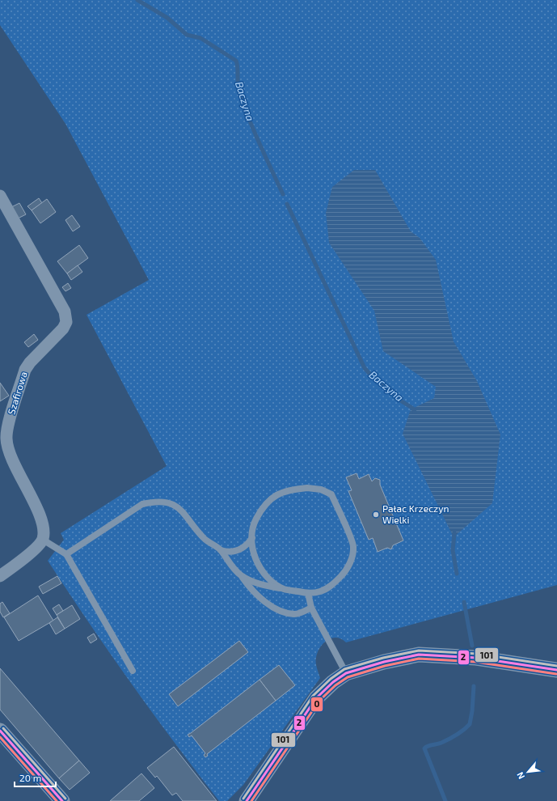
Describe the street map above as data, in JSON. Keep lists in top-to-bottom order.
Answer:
{
  "streets": {
    "street": ["Szafirowa"]
  },
  "water": ["Baczyna"],
  "places": ["Pałac Krzeczyn Wielki"],
  "lines": ["transit line 101", "transit line 2", "transit line 0"],
  "scale_bar": "20 m",
  "north": "bottom left"
}
